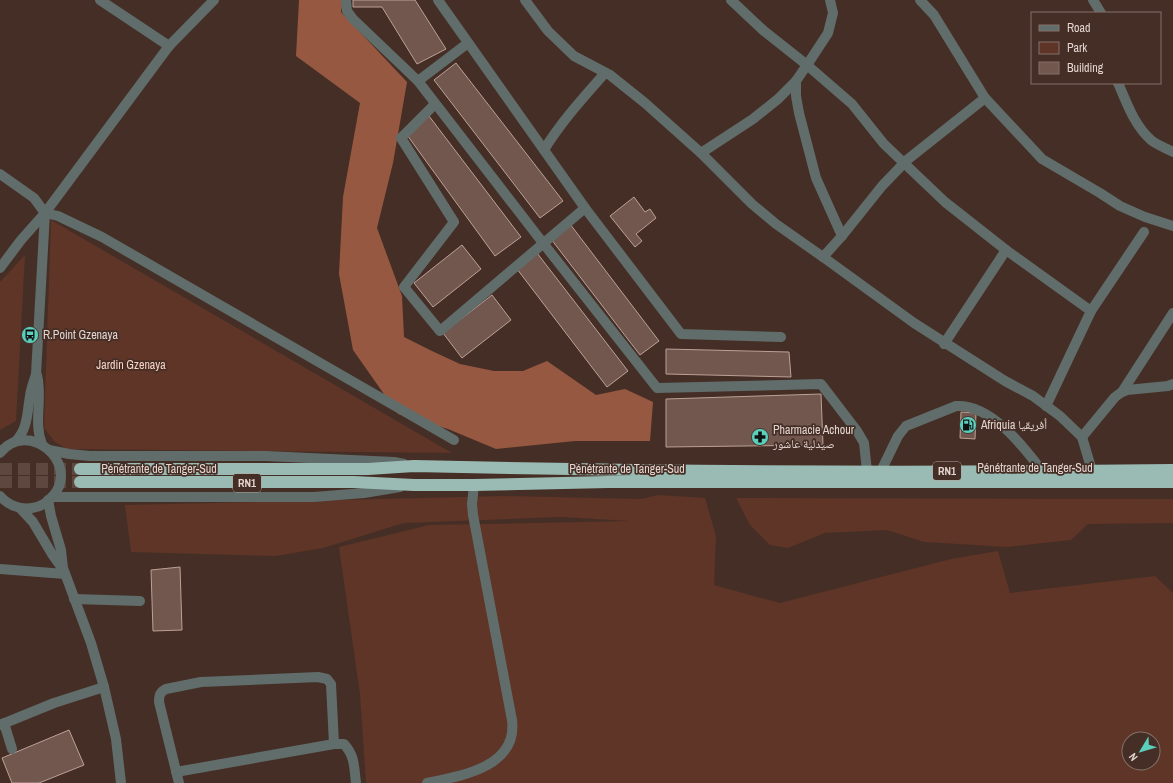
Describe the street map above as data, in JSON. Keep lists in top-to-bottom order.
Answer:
{
  "streets": {
    "highway": ["Pénétrante de Tanger-Sud", "RN1"]
  },
  "parks": ["Jardin Gzenaya"],
  "places": {
    "bus stop": ["R.Point Gzenaya"],
    "fuel station": ["Afriquia أفريقيا"],
    "pharmacy": ["Pharmacie Achour صيدلية عاشور"]
  },
  "legend": ["Road", "Park", "Building"],
  "north": "bottom left"
}
